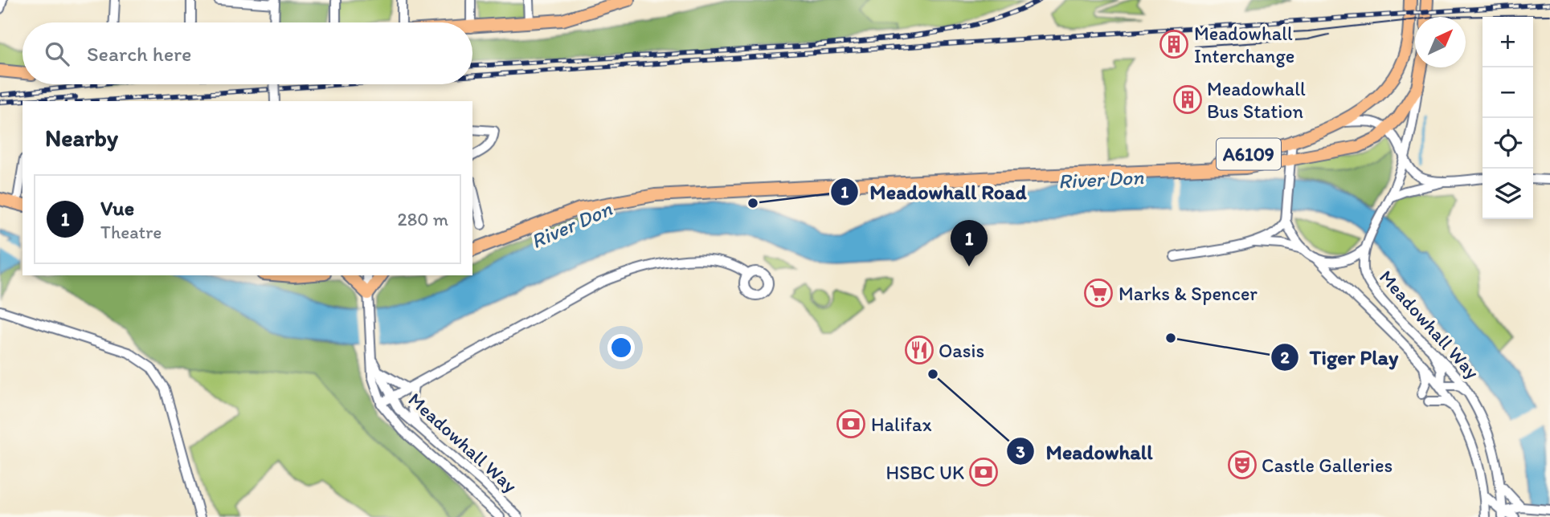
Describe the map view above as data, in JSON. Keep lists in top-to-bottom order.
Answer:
{
  "streets": {
    "main road": ["A6109"],
    "street": ["Meadowhall Way"]
  },
  "crossings": [
    ["A6109", "Meadowhall Way"]
  ],
  "water": ["River Don"],
  "places": {
    "building": ["Meadowhall Interchange", "Meadowhall Bus Station"],
    "other": ["Meadowhall Road", "Tiger Play", "Meadowhall"],
    "supermarket": ["Marks & Spencer"],
    "restaurant": ["Oasis"],
    "bank": ["Halifax", "HSBC UK"],
    "theatre": ["Castle Galleries"]
  },
  "north": "top right",
  "page": {
    "map_buttons": ["+", "−"],
    "search": "Search here",
    "heading": "Nearby",
    "list": [
      {
        "mark": "1",
        "name": "Vue",
        "note": "Theatre",
        "value": "280 m"
      }
    ],
    "pins": "1"
  }
}
